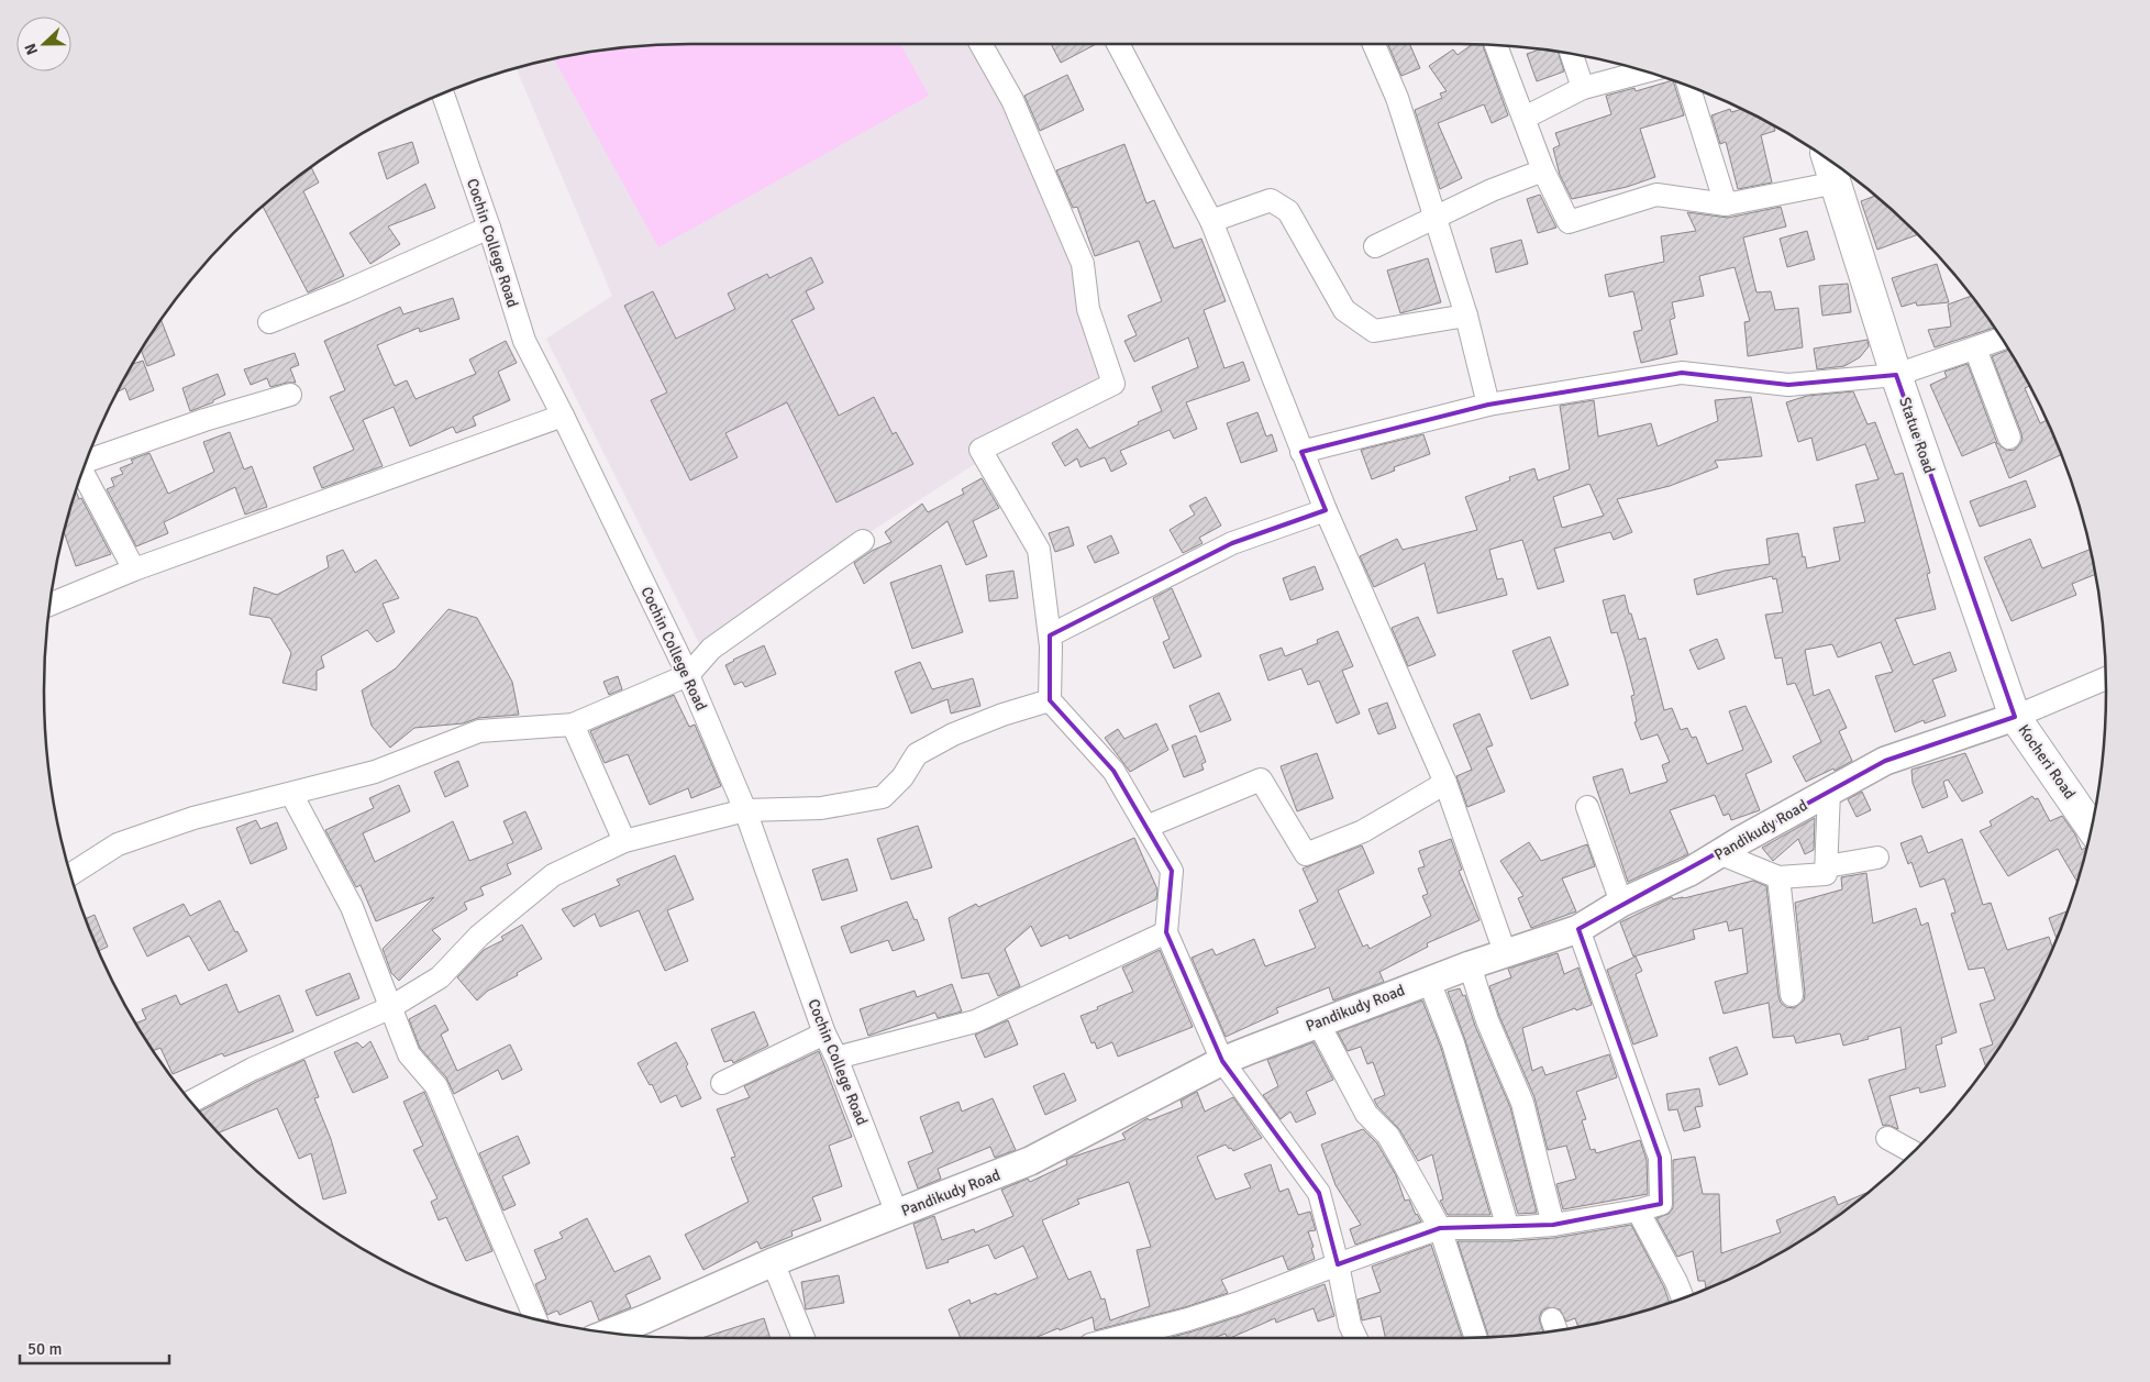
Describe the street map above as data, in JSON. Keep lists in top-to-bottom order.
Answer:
{
  "streets": {
    "main road": ["Statue Road", "Kocheri Road"],
    "street": ["Cochin College Road", "Pandikudy Road"]
  },
  "crossings": [
    ["Cochin College Road", "Pandikudy Road"],
    ["Statue Road", "Kocheri Road"],
    ["Statue Road", "Pandikudy Road"],
    ["Kocheri Road", "Pandikudy Road"]
  ],
  "scale_bar": "50 m",
  "north": "left"
}
